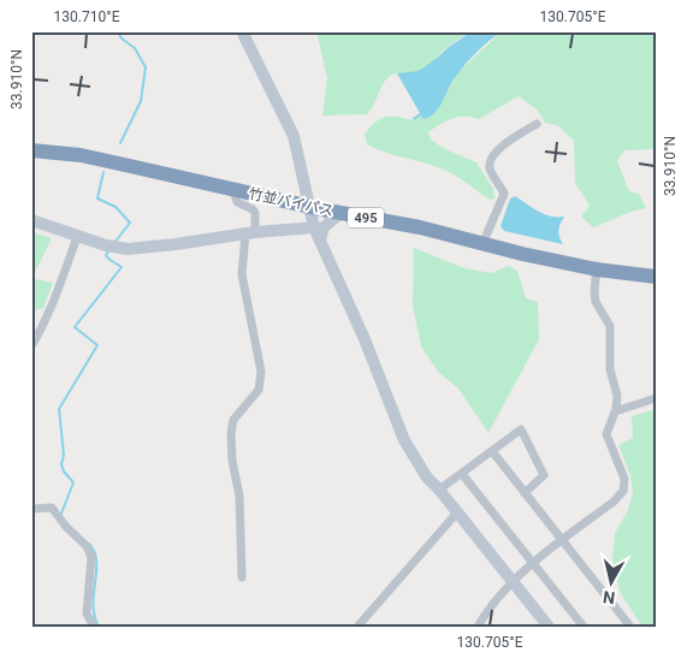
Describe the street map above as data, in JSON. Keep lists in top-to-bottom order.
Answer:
{
  "streets": {
    "highway": ["竹並バイパス", "495"]
  },
  "north": "bottom",
  "coordinates": ["130.710°E", "130.705°E", "33.910°N"]
}
